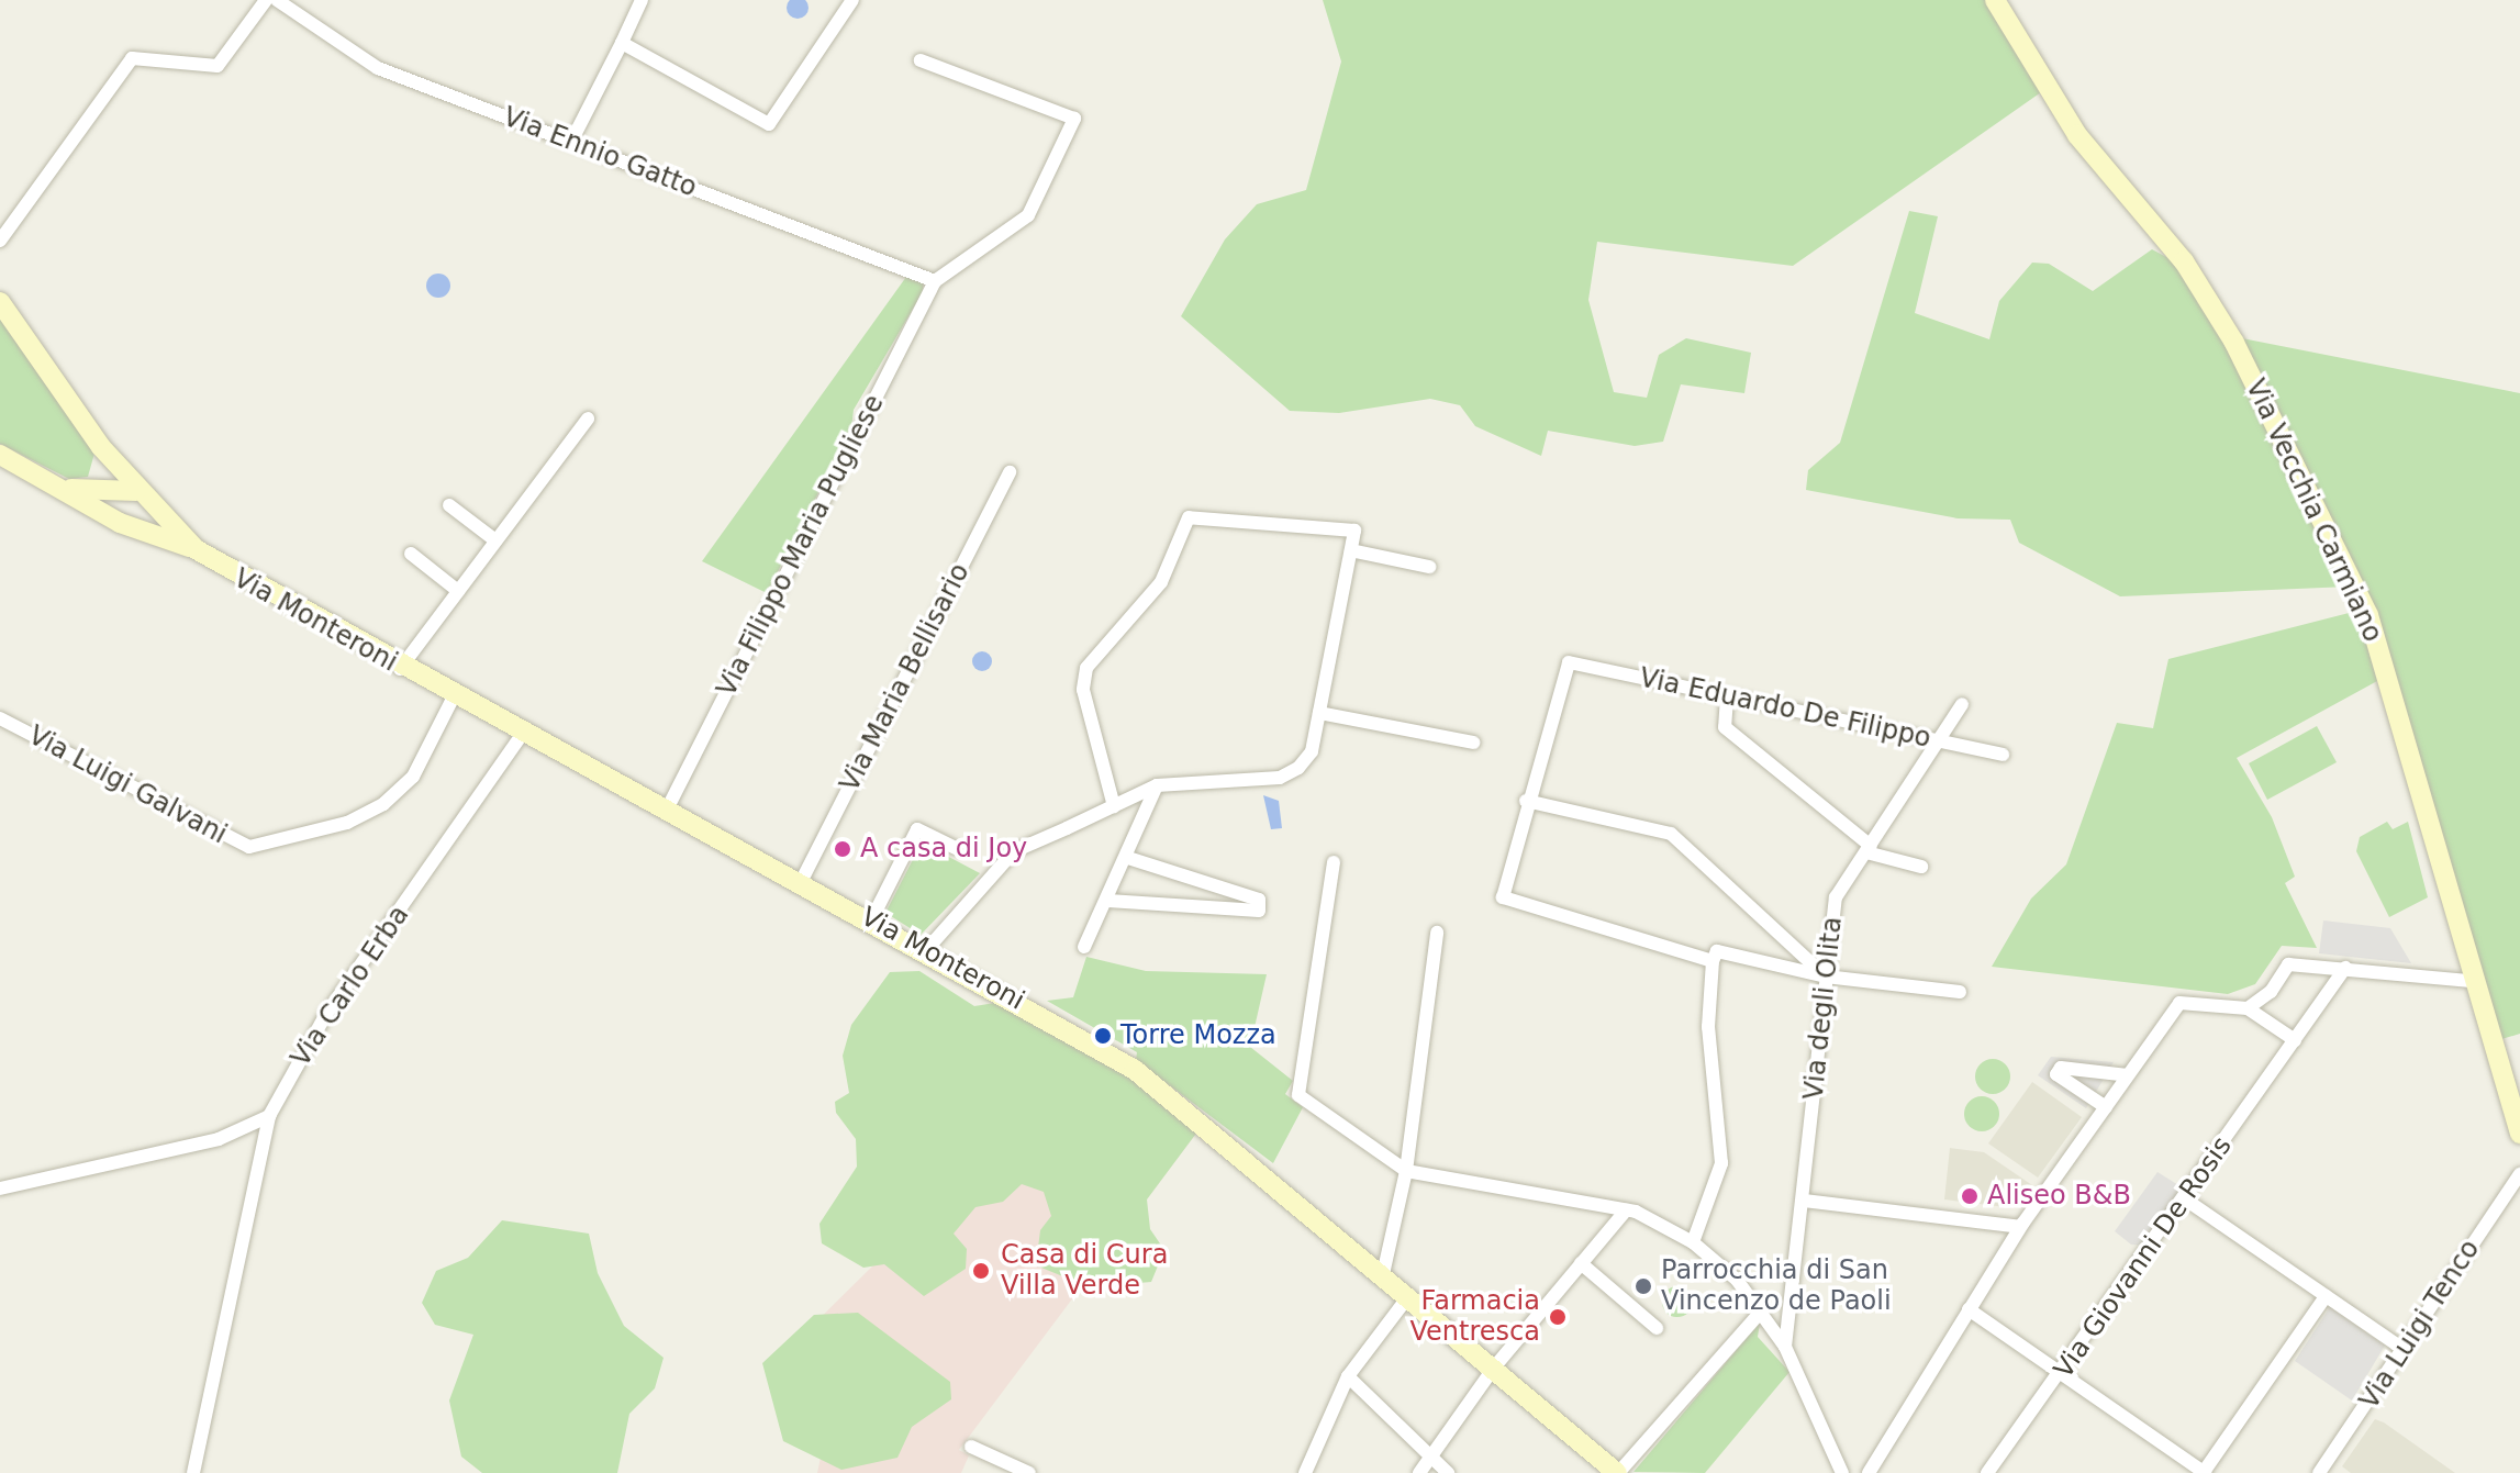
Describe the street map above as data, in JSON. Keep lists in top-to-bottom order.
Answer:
{
  "streets": {
    "main road": ["Via Vecchia Carmiano", "Via Monteroni"],
    "street": [
      "Via Ennio Gatto",
      "Via Filippo Maria Pugliese",
      "Via Maria Bellisario",
      "Via Eduardo De Filippo",
      "Via Luigi Galvani",
      "Via Carlo Erba",
      "Via degli Olita",
      "Via Giovanni De Rosis",
      "Via Luigi Tenco"
    ]
  },
  "crossings": [
    ["Via Ennio Gatto", "Via Filippo Maria Pugliese"],
    ["Via Filippo Maria Pugliese", "Via Monteroni"],
    ["Via Monteroni", "Via Maria Bellisario"],
    ["Via Monteroni", "Via Luigi Galvani"],
    ["Via Monteroni", "Via Carlo Erba"],
    ["Via Eduardo De Filippo", "Via degli Olita"]
  ],
  "places": [
    "A casa di Joy",
    "Torre Mozza",
    "Aliseo B&B",
    "Casa di Cura Villa Verde",
    "Parrocchia di San Vincenzo de Paoli",
    "Farmacia Ventresca"
  ]
}
